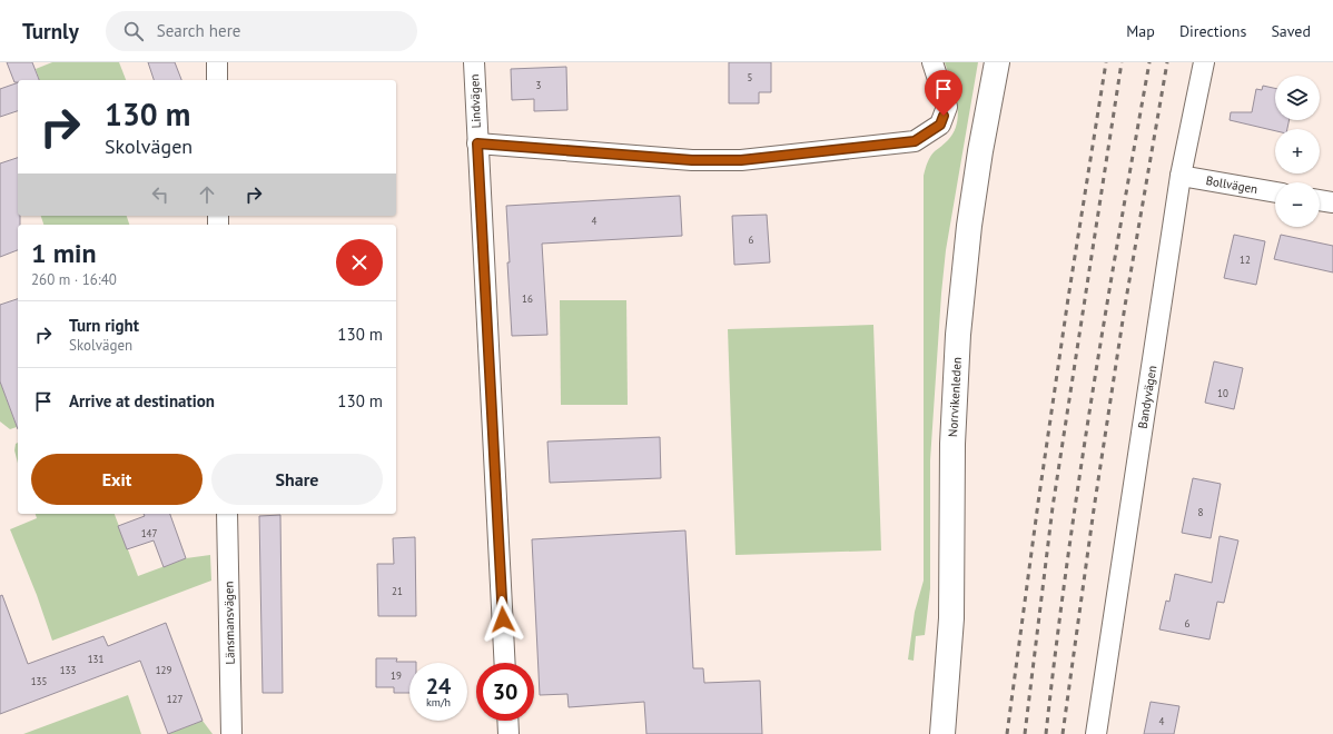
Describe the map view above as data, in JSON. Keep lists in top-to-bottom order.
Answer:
{
  "streets": {
    "main road": ["Norrvikenleden"],
    "street": [
      "Lindvägen",
      "Bollvägen",
      "Bandyvägen",
      "Länsmansvägen"
    ]
  },
  "crossings": [
    ["Bollvägen", "Bandyvägen"]
  ],
  "house_numbers": [
    "5",
    "3",
    "4",
    "6",
    "12",
    "16",
    "10",
    "8",
    "147",
    "21",
    "6",
    "131",
    "133",
    "129",
    "19",
    "135",
    "127",
    "4"
  ],
  "page": {
    "header": "Turnly",
    "search": "Search here",
    "nav": ["Map", "Directions", "Saved"],
    "map_buttons": ["+", "−"],
    "turn": ["130 m", "Skolvägen"],
    "heading": ["1 min", "260 m · 16:40"],
    "list": [
      {
        "name": "Turn right",
        "note": "Skolvägen",
        "value": "130 m"
      },
      {
        "name": "Arrive at destination",
        "value": "130 m"
      }
    ],
    "buttons": ["Exit", "Share"],
    "speed": "24 km/h",
    "limit": "30"
  }
}
